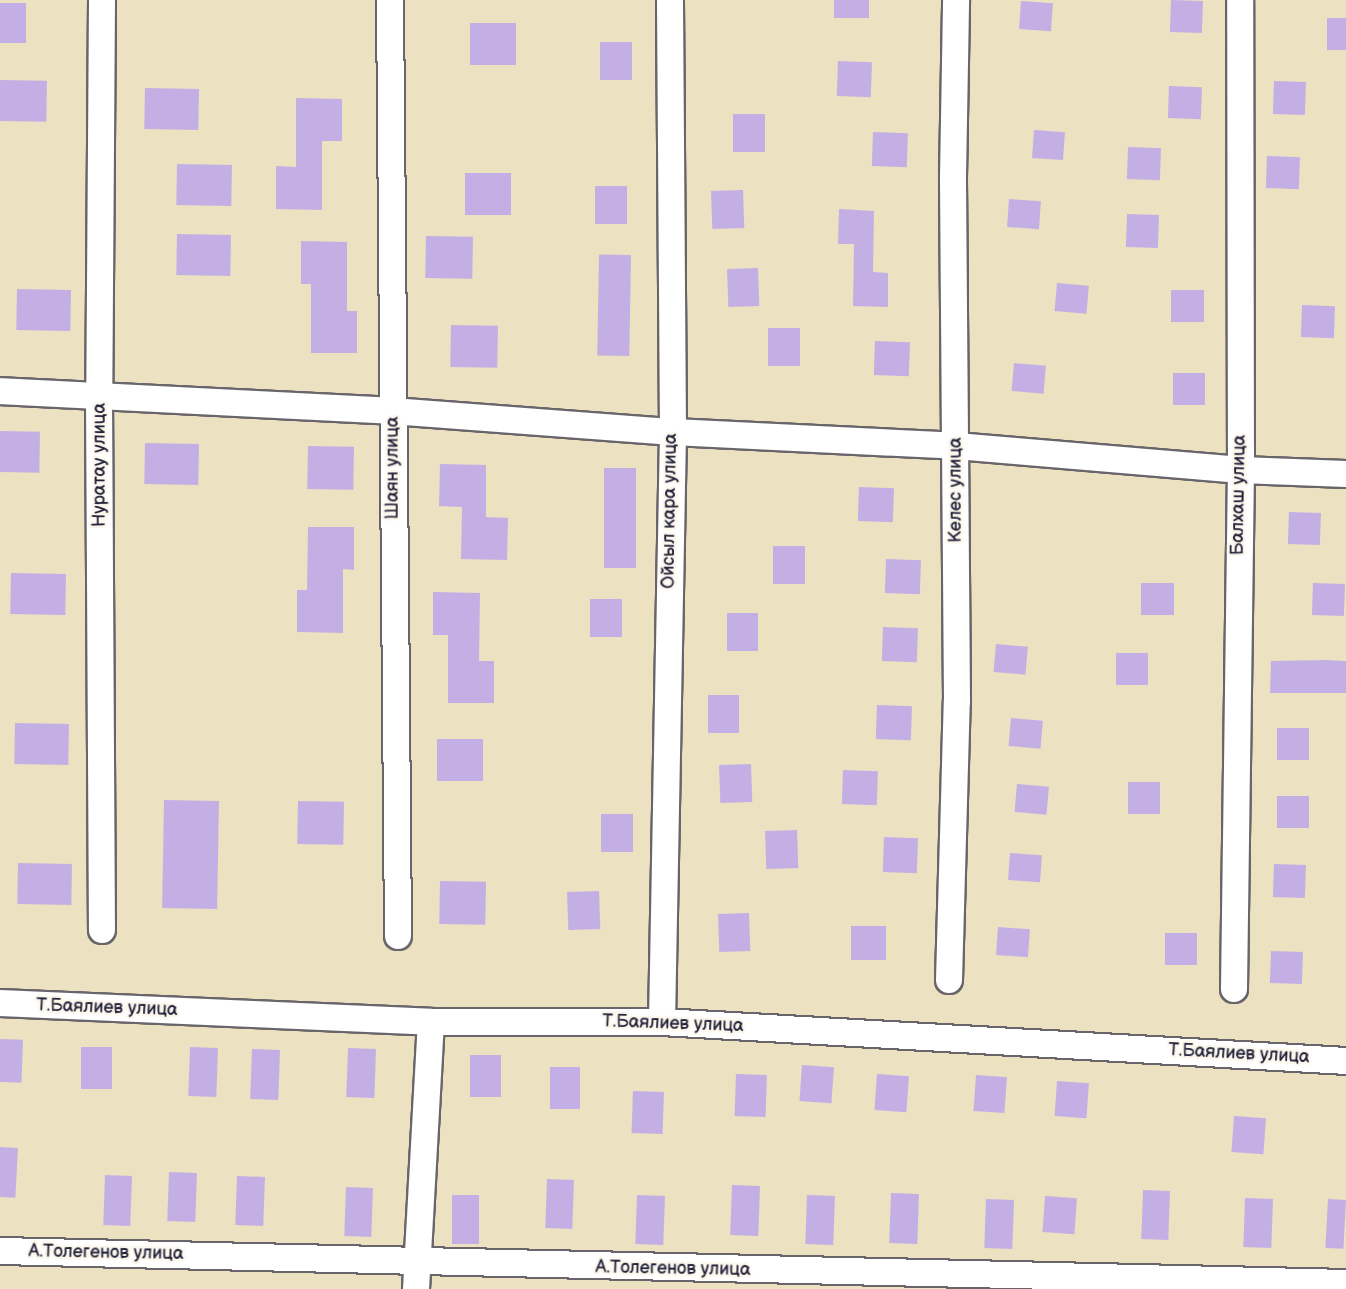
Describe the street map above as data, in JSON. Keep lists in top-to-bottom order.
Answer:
{
  "streets": {
    "street": [
      "Нуратау улица",
      "Шаян улица",
      "Келес улица",
      "Балхаш улица",
      "Ойсыл кара улица",
      "Т.Баялиев улица",
      "А.Толегенов улица"
    ]
  },
  "crossings": [
    ["Ойсыл кара улица", "Т.Баялиев улица"]
  ]
}
